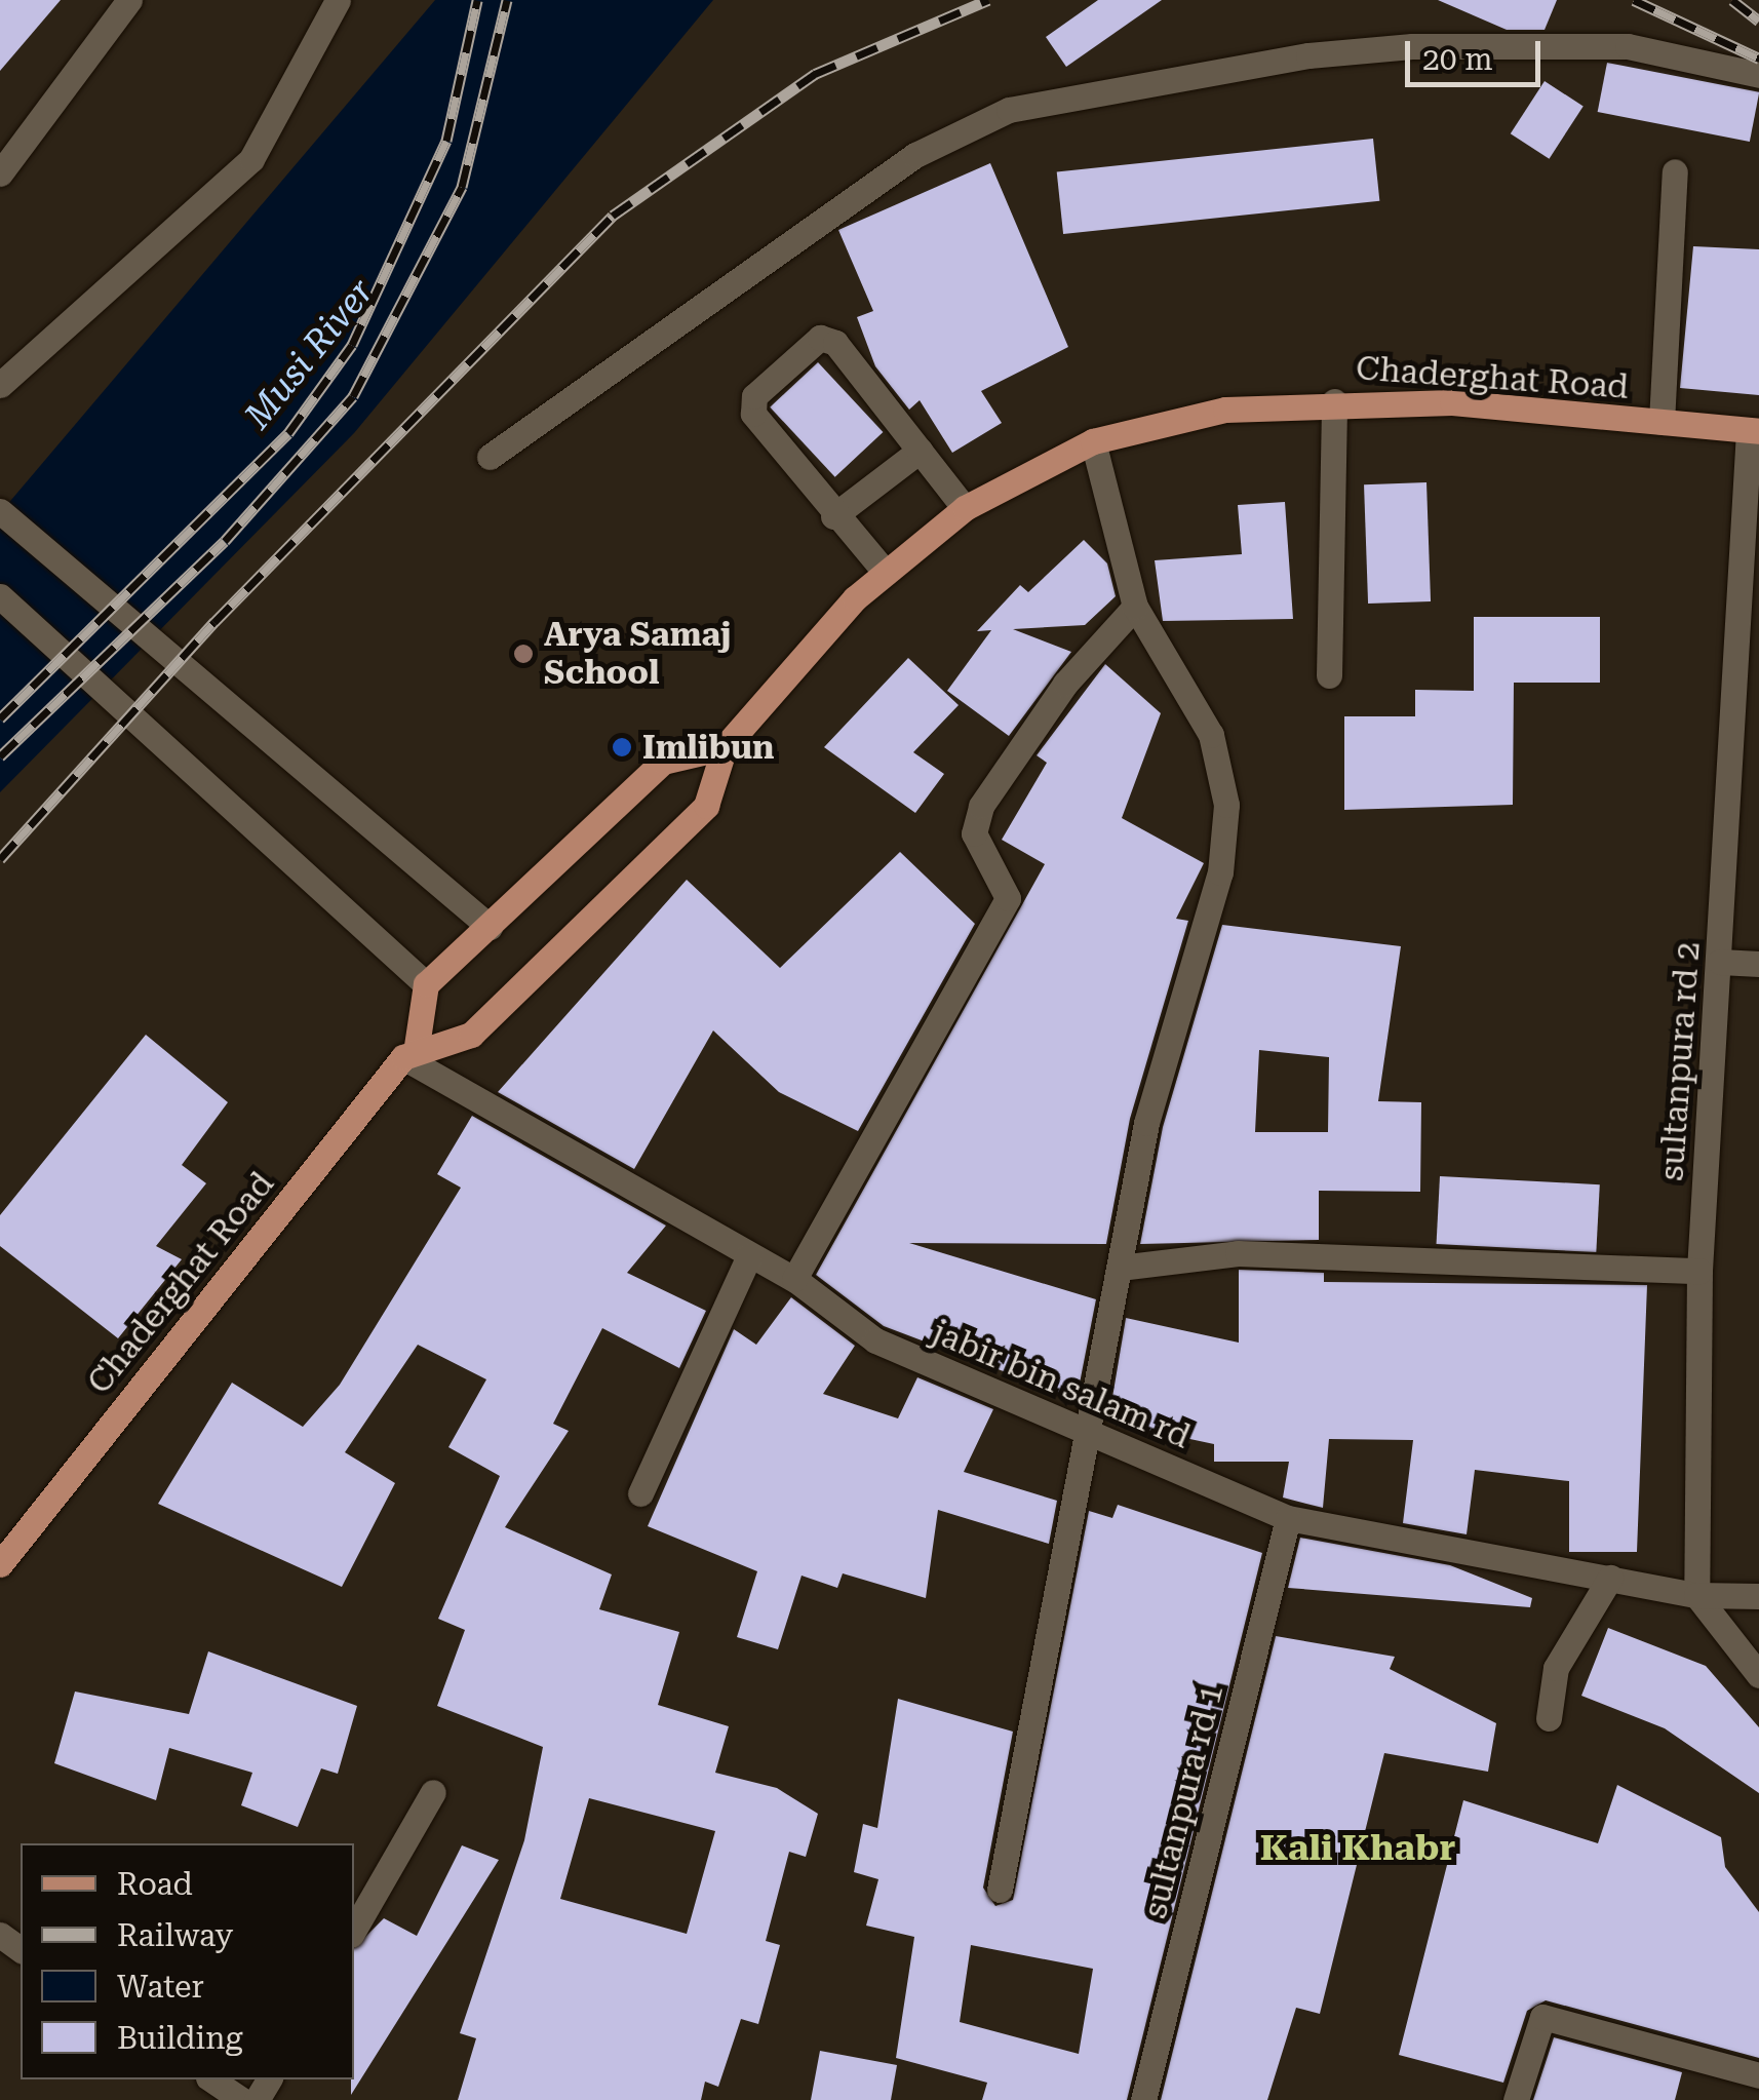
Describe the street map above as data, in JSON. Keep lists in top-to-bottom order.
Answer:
{
  "streets": {
    "main road": ["Chaderghat Road"],
    "street": ["sultanpura rd 2", "jabir bin salam rd", "sultanpura rd 1"]
  },
  "crossings": [
    ["Chaderghat Road", "sultanpura rd 2"],
    ["Chaderghat Road", "jabir bin salam rd"],
    ["sultanpura rd 2", "jabir bin salam rd"],
    ["jabir bin salam rd", "sultanpura rd 1"]
  ],
  "districts": ["Kali Khabr"],
  "water": ["Musi River"],
  "places": ["Arya Samaj School", "Imlibun"],
  "legend": [
    "Road",
    "Railway",
    "Water",
    "Building"
  ],
  "scale_bar": "20 m"
}
